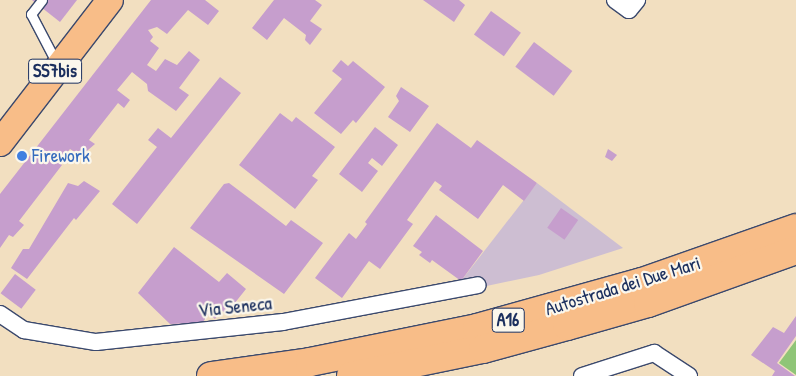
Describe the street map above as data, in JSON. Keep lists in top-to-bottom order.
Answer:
{
  "streets": {
    "highway": ["Autostrada dei Due Mari", "A16"],
    "main road": ["SS7bis"],
    "street": ["Via Seneca"]
  },
  "places": ["Firework"]
}
